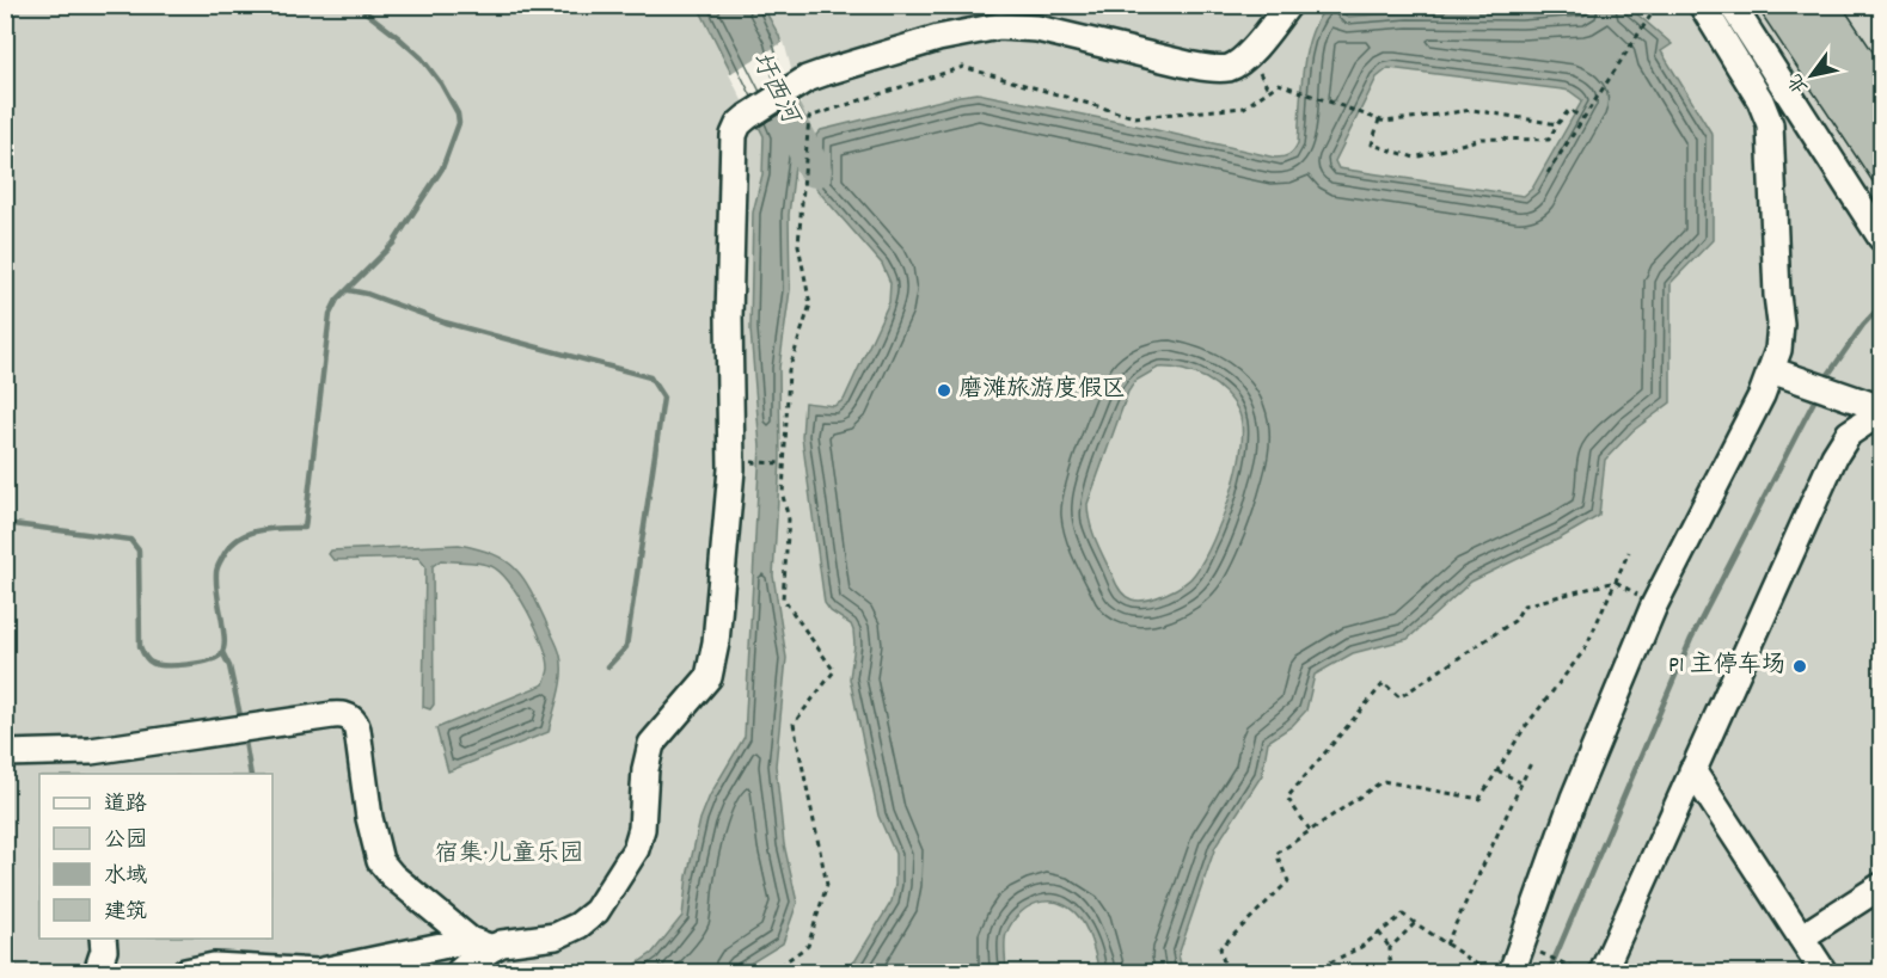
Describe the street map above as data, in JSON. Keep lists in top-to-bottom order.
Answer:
{
  "water": ["圩西河"],
  "parks": ["宿集·儿童乐园"],
  "places": ["磨滩旅游度假区", "P1 主停车场"],
  "legend": [
    "道路",
    "公园",
    "水域",
    "建筑"
  ],
  "north": "bottom left"
}
